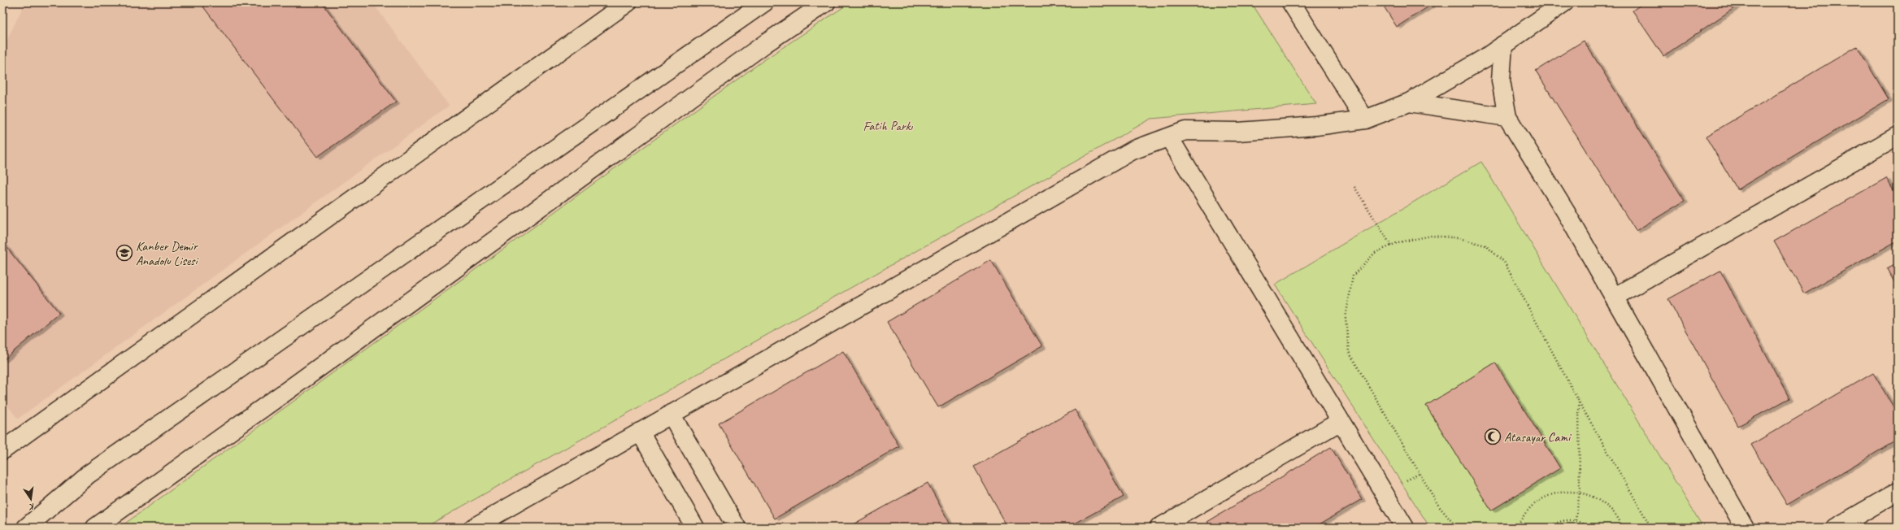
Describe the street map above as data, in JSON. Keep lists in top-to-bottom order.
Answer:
{
  "parks": ["Fatih Parkı"],
  "places": {
    "school or university": ["Kanber Demir Anadolu Lisesi"],
    "mosque": ["Atasayar Cami"]
  },
  "north": "bottom"
}
